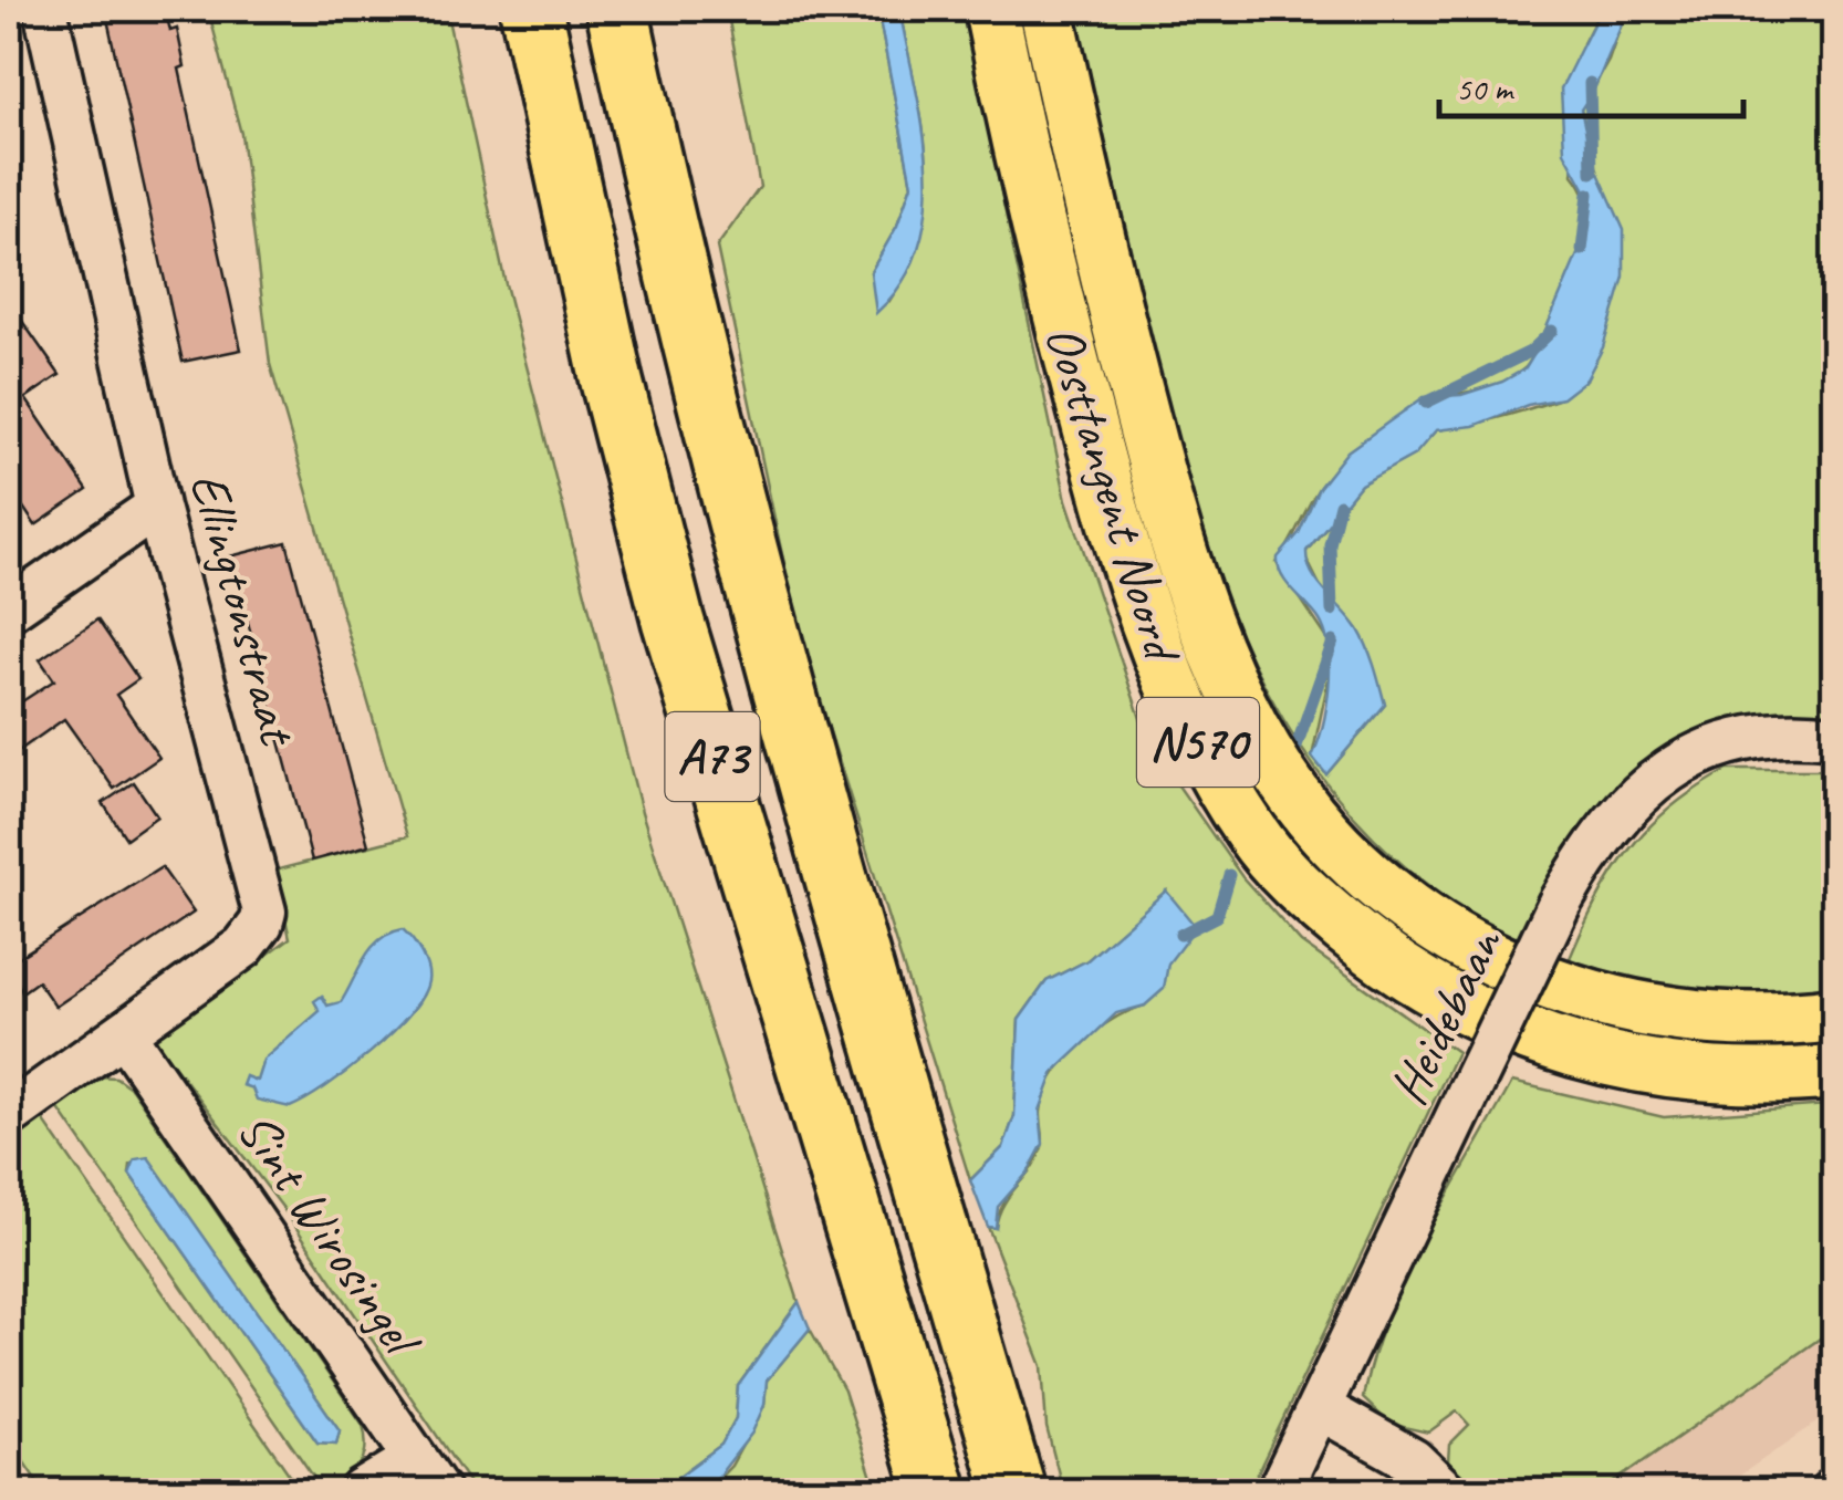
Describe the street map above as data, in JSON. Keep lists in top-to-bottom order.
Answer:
{
  "streets": {
    "highway": ["A73"],
    "main road": ["Oosttangent Noord", "N570"],
    "street": ["Ellingtonstraat", "Heidebaan", "Sint Wirosingel"]
  },
  "crossings": [
    ["Ellingtonstraat", "Sint Wirosingel"]
  ],
  "scale_bar": "50 m"
}
